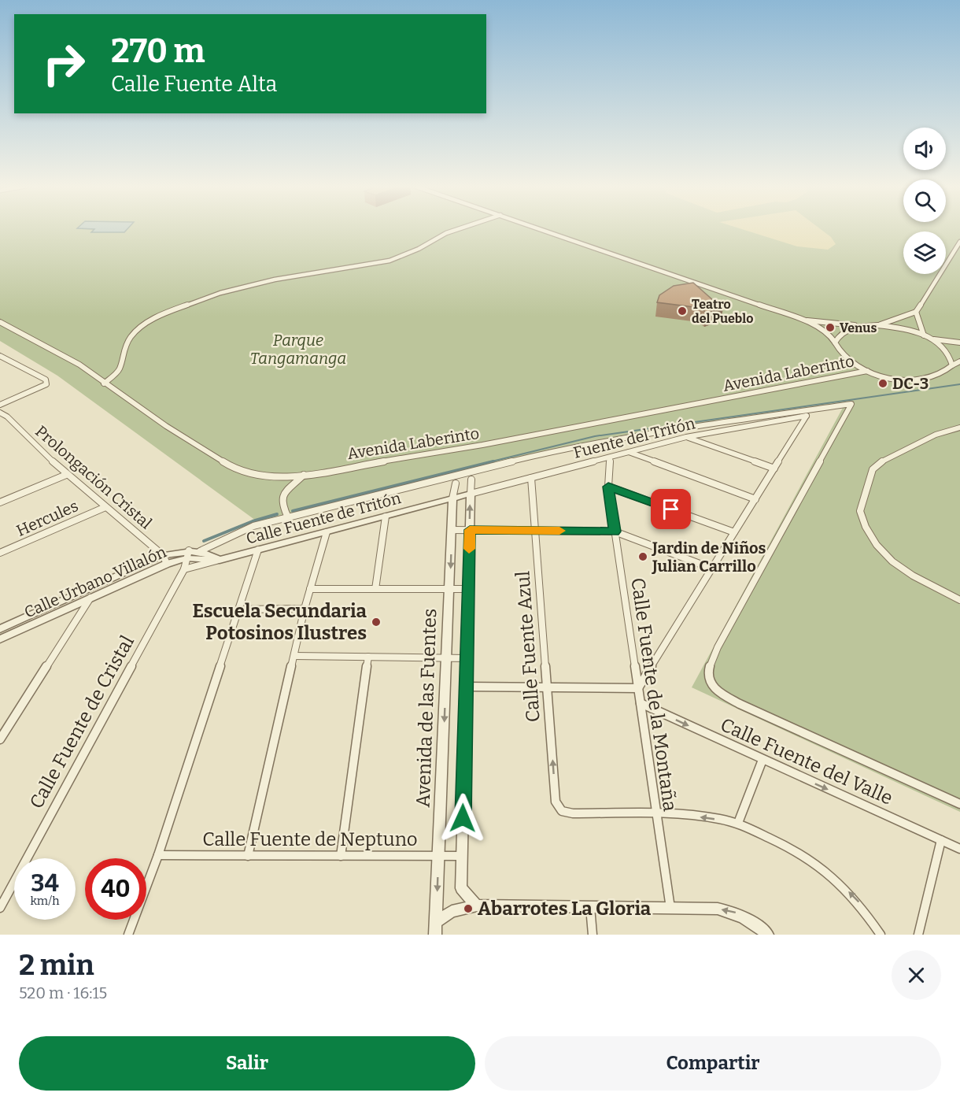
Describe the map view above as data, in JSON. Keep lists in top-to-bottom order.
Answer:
{
  "streets": {
    "street": [
      "Avenida Laberinto",
      "Fuente del Tritón",
      "Prolongación Cristal",
      "Hercules",
      "Calle Fuente de Tritón",
      "Calle Urbano Villalón",
      "Calle Fuente Azul",
      "Calle Fuente de la Montaña",
      "Avenida de las Fuentes",
      "Calle Fuente de Cristal",
      "Calle Fuente del Valle",
      "Calle Fuente de Neptuno"
    ]
  },
  "crossings": [
    ["Fuente del Tritón", "Calle Fuente de Tritón"],
    ["Fuente del Tritón", "Calle Fuente Azul"],
    ["Fuente del Tritón", "Calle Fuente de la Montaña"],
    ["Prolongación Cristal", "Hercules"],
    ["Prolongación Cristal", "Calle Urbano Villalón"],
    ["Calle Fuente de Tritón", "Calle Urbano Villalón"],
    ["Calle Fuente de Tritón", "Avenida de las Fuentes"],
    ["Calle Fuente de Tritón", "Calle Fuente de Cristal"],
    ["Calle Urbano Villalón", "Calle Fuente de Cristal"],
    ["Calle Fuente Azul", "Calle Fuente de la Montaña"],
    ["Calle Fuente de la Montaña", "Calle Fuente del Valle"],
    ["Avenida de las Fuentes", "Calle Fuente de Neptuno"]
  ],
  "one_way": ["Calle Fuente del Valle"],
  "parks": ["Parque Tangamanga"],
  "places": [
    "Teatro del Pueblo",
    "Venus",
    "DC-3",
    "Jardin de Niños Julian Carrillo",
    "Escuela Secundaria Potosinos Ilustres",
    "Abarrotes La Gloria"
  ],
  "page": {
    "turn": ["270 m", "Calle Fuente Alta"],
    "speed": "34 km/h",
    "limit": "40",
    "heading": ["2 min", "520 m · 16:15"],
    "buttons": ["Salir", "Compartir"]
  }
}
